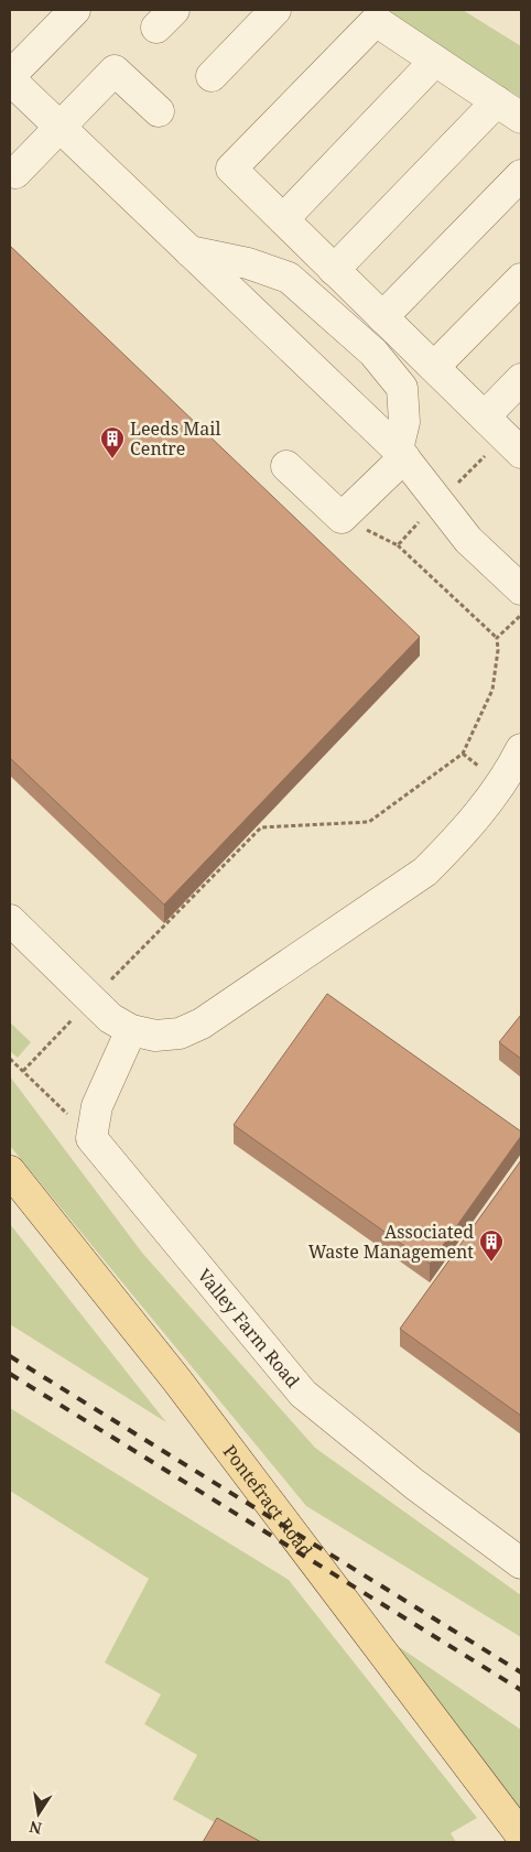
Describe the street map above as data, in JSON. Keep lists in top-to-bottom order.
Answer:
{
  "streets": {
    "main road": ["Pontefract Road"],
    "lane": ["Valley Farm Road"]
  },
  "places": {
    "building": ["Leeds Mail Centre", "Associated Waste Management"]
  },
  "north": "bottom"
}
